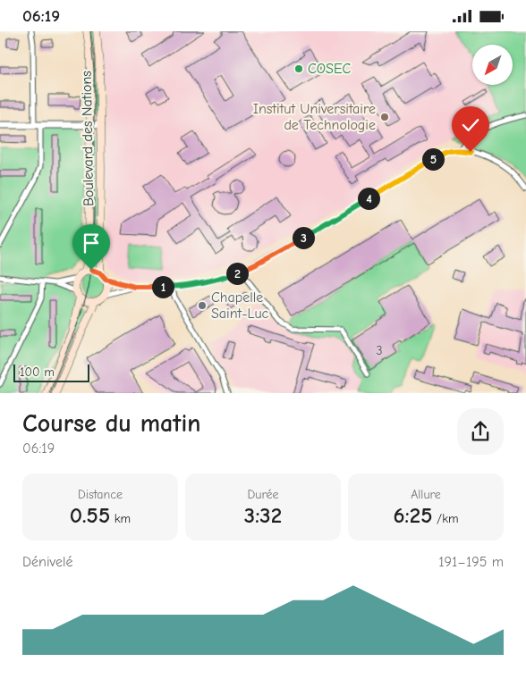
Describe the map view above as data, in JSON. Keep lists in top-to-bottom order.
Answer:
{
  "streets": {
    "main road": ["Boulevard des Nations"]
  },
  "places": ["COSEC", "Institut Universitaire de Technologie", "Chapelle Saint-Luc"],
  "house_numbers": ["3"],
  "scale_bar": "100 m",
  "north": "bottom left",
  "page": {
    "status": "06:19",
    "pins": [
      "5",
      "4",
      "3",
      "2",
      "1"
    ],
    "scale": "100 m",
    "heading": ["Course du matin", "06:19"],
    "stats": [
      ["Distance", "0.55 km"],
      ["Durée", "3:32"],
      ["Allure", "6:25 /km"]
    ],
    "chart": ["Dénivelé", "191–195 m"]
  }
}
